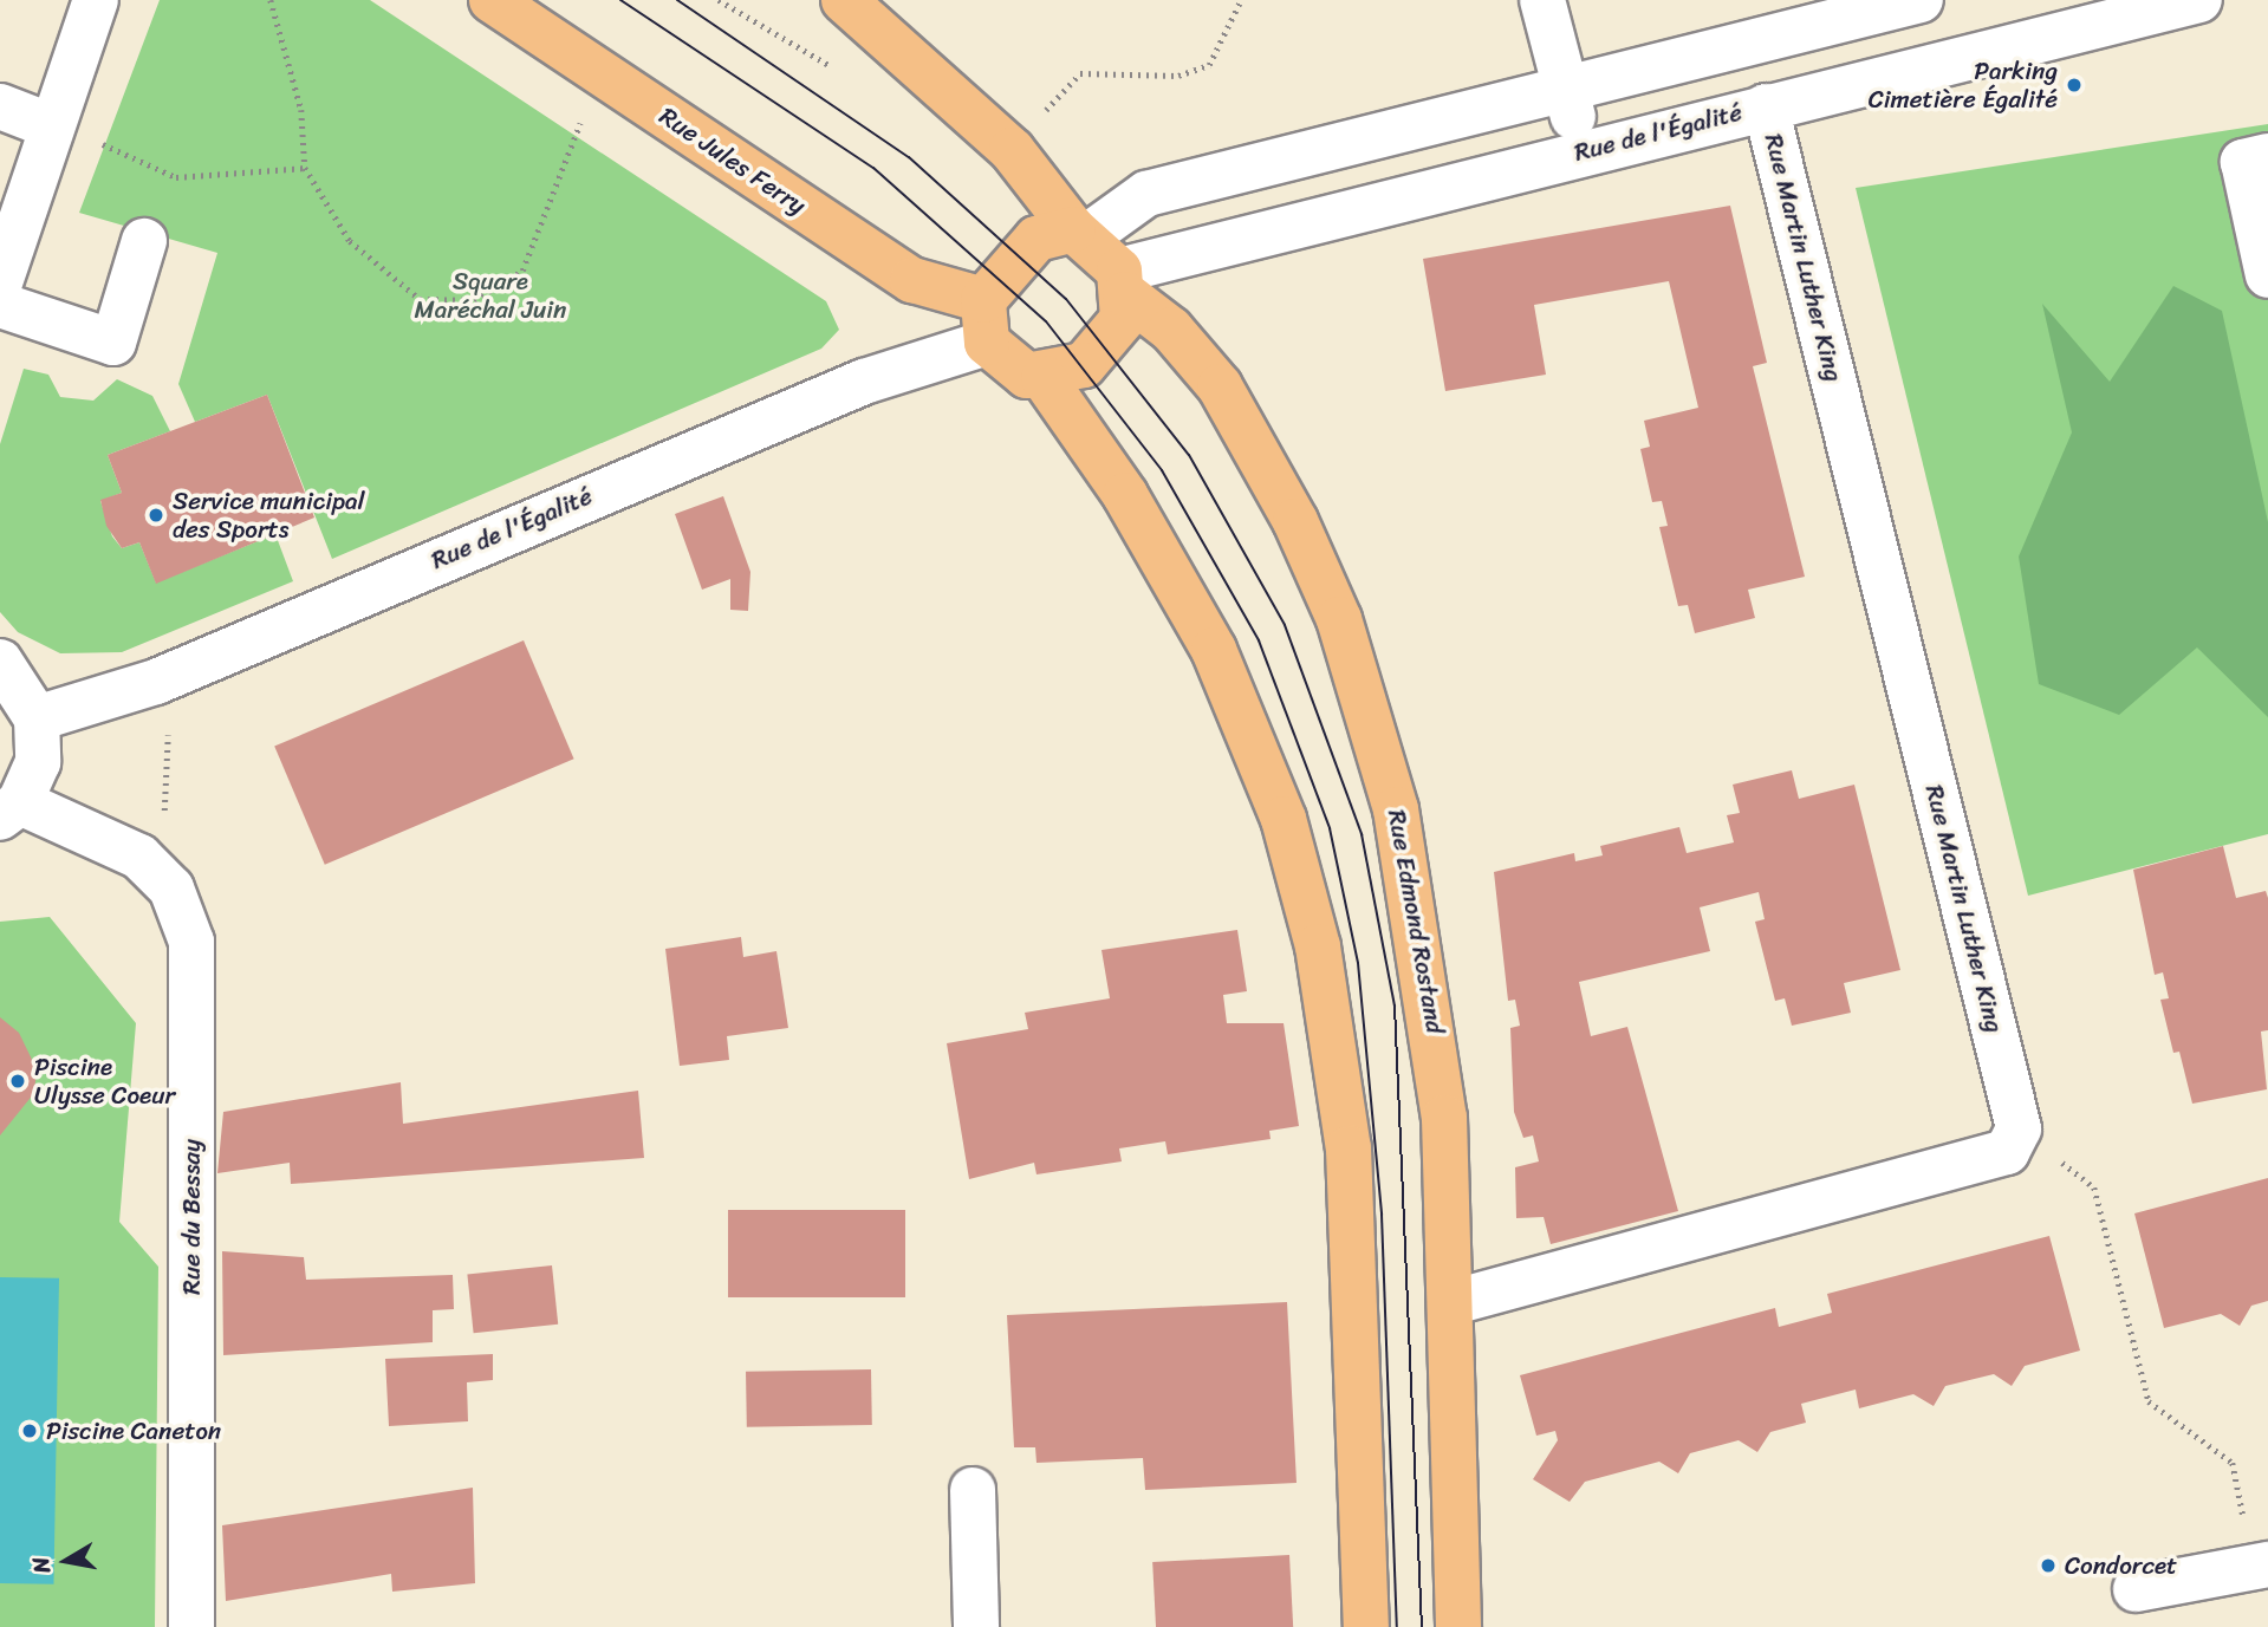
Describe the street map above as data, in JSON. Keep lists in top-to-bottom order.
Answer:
{
  "streets": {
    "main road": ["Rue Jules Ferry", "Rue Edmond Rostand"],
    "street": ["Rue de l'Égalité", "Rue Martin Luther King", "Rue du Bessay"]
  },
  "crossings": [
    ["Rue de l'Égalité", "Rue Jules Ferry"],
    ["Rue de l'Égalité", "Rue Martin Luther King"],
    ["Rue de l'Égalité", "Rue Edmond Rostand"],
    ["Rue Jules Ferry", "Rue Edmond Rostand"]
  ],
  "parks": ["Square Maréchal Juin"],
  "places": [
    "Parking Cimetière Égalité",
    "Service municipal des Sports",
    "Piscine Ulysse Coeur",
    "Piscine Caneton",
    "Condorcet"
  ],
  "north": "left"
}
